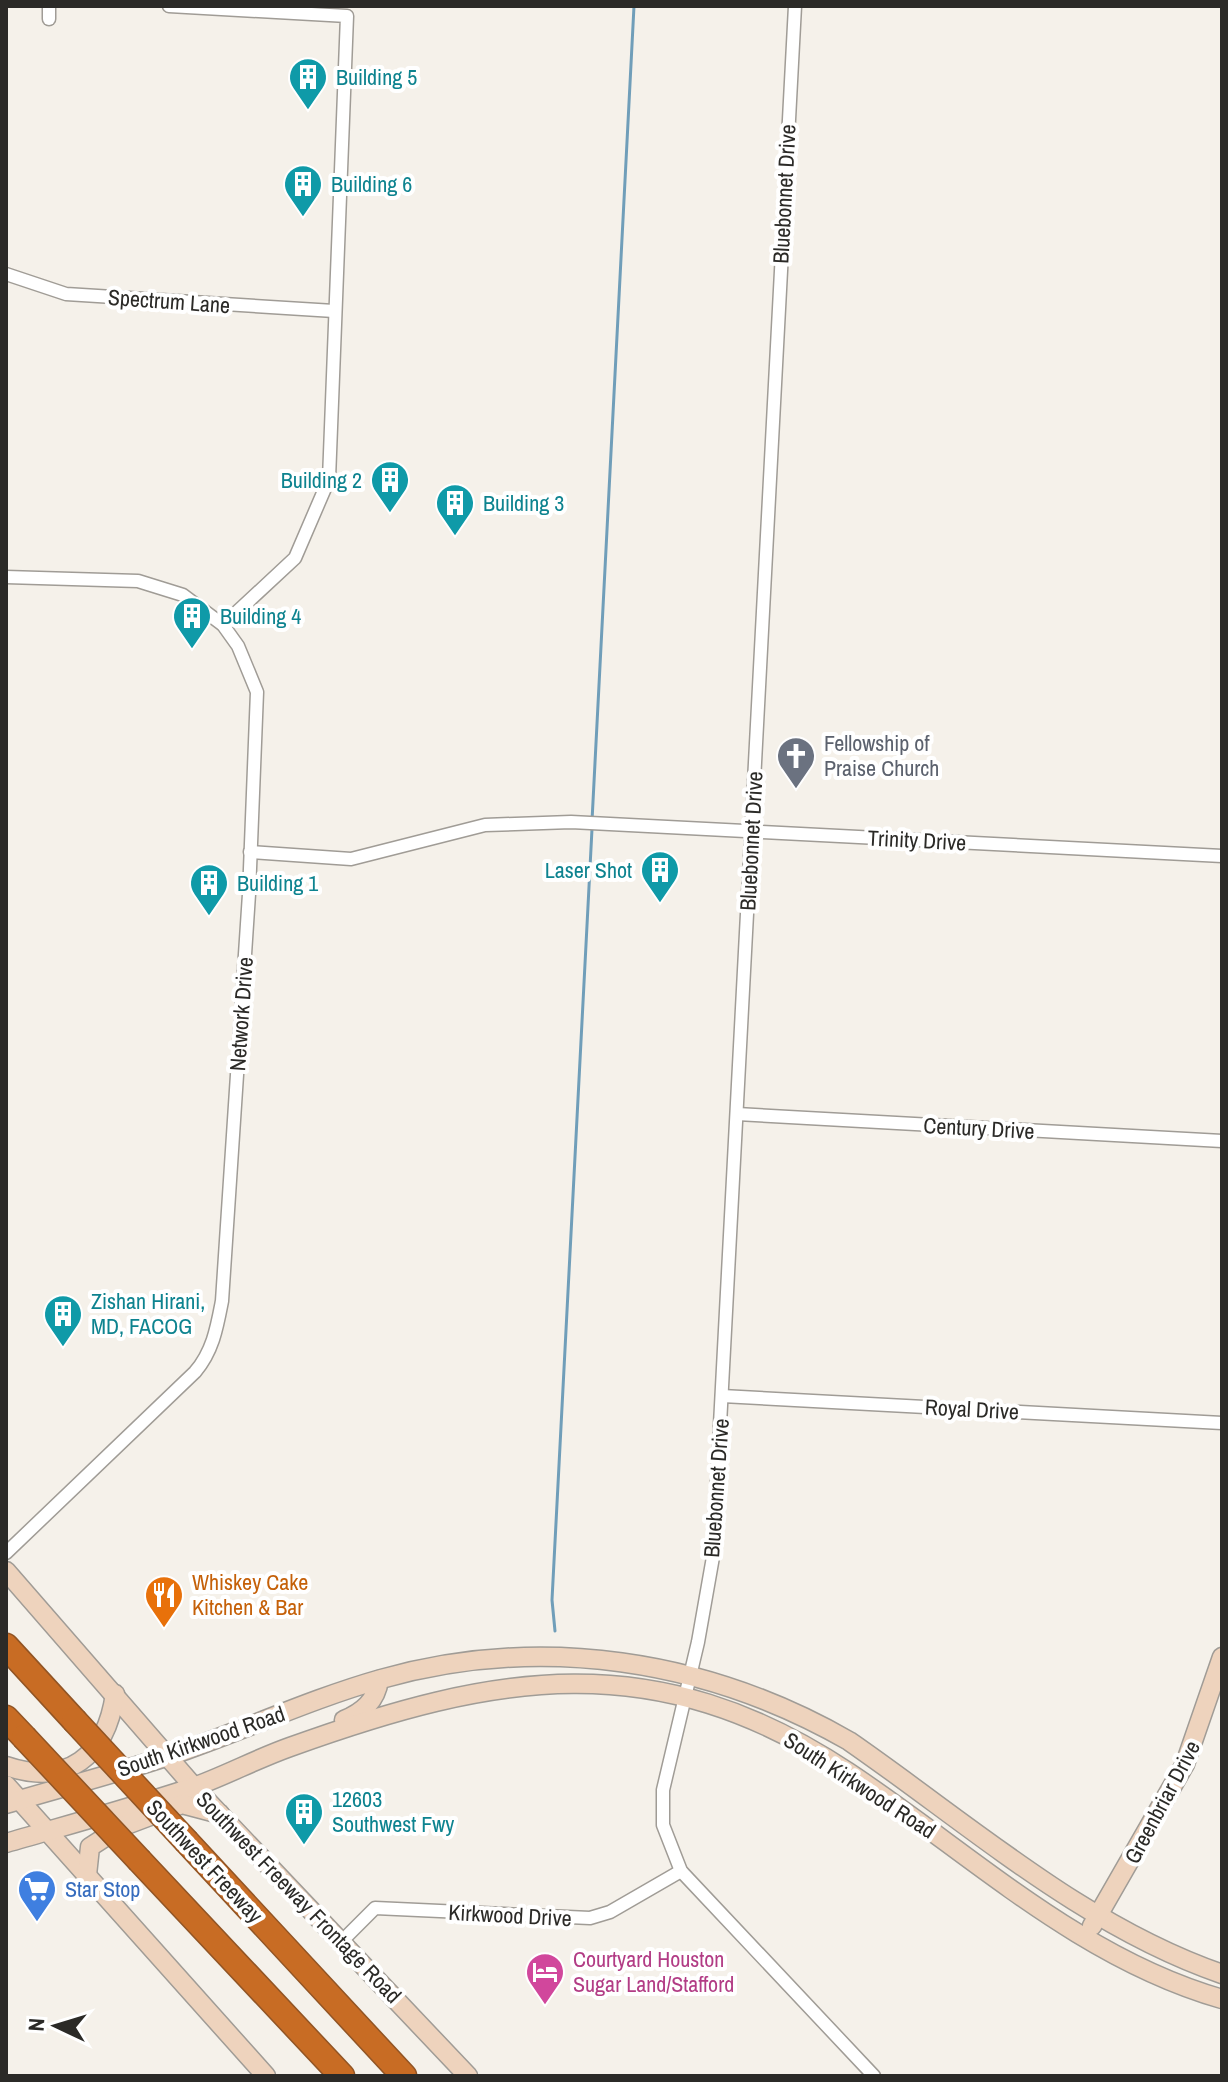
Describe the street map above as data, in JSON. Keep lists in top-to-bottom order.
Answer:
{
  "streets": {
    "highway": ["Southwest Freeway"],
    "main road": ["South Kirkwood Road", "Greenbriar Drive", "Southwest Freeway Frontage Road"],
    "street": [
      "Bluebonnet Drive",
      "Spectrum Lane",
      "Trinity Drive",
      "Network Drive",
      "Century Drive",
      "Royal Drive",
      "Kirkwood Drive"
    ]
  },
  "crossings": [
    ["Bluebonnet Drive", "Trinity Drive"],
    ["Bluebonnet Drive", "Century Drive"],
    ["Bluebonnet Drive", "Royal Drive"],
    ["Bluebonnet Drive", "South Kirkwood Road"],
    ["Bluebonnet Drive", "Kirkwood Drive"],
    ["Trinity Drive", "Network Drive"],
    ["South Kirkwood Road", "Greenbriar Drive"],
    ["South Kirkwood Road", "Southwest Freeway Frontage Road"],
    ["Southwest Freeway Frontage Road", "Kirkwood Drive"]
  ],
  "places": {
    "building": [
      "Building 5",
      "Building 6",
      "Building 2",
      "Building 3",
      "Building 4",
      "Laser Shot",
      "Building 1",
      "Zishan Hirani, MD, FACOG",
      "12603 Southwest Fwy"
    ],
    "church": ["Fellowship of Praise Church"],
    "restaurant": ["Whiskey Cake Kitchen & Bar"],
    "supermarket": ["Star Stop"],
    "hotel": ["Courtyard Houston Sugar Land/Stafford"]
  },
  "north": "left"
}
